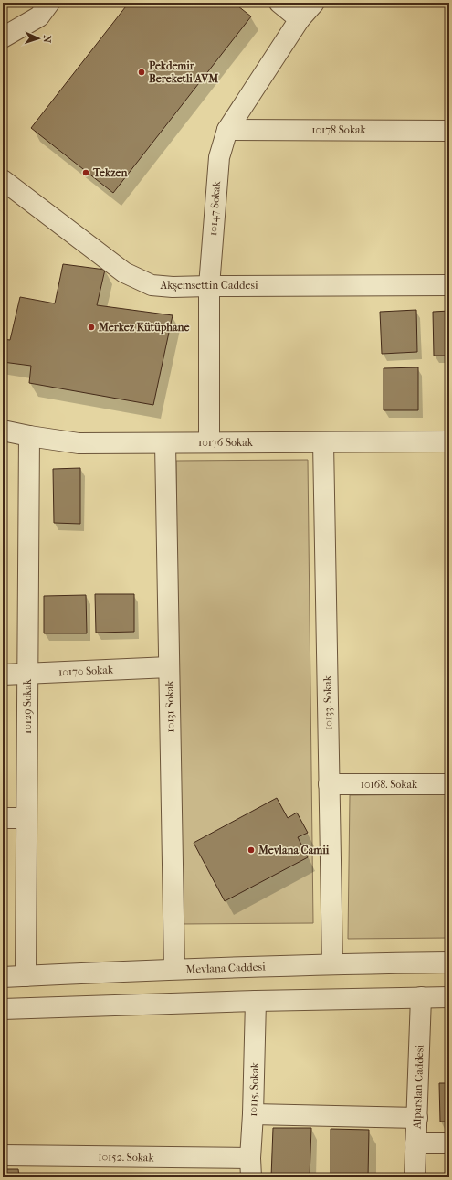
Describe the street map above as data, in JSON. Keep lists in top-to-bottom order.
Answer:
{
  "streets": {
    "street": [
      "10178 Sokak",
      "10147 Sokak",
      "Akşemsettin Caddesi",
      "10176 Sokak",
      "10170 Sokak",
      "10133. Sokak",
      "10129 Sokak",
      "10131 Sokak",
      "10168. Sokak",
      "Mevlana Caddesi",
      "Alparslan Caddesi",
      "10115. Sokak",
      "10152. Sokak"
    ]
  },
  "crossings": [
    ["10178 Sokak", "10147 Sokak"],
    ["10147 Sokak", "Akşemsettin Caddesi"],
    ["10147 Sokak", "10176 Sokak"],
    ["10176 Sokak", "10133. Sokak"],
    ["10176 Sokak", "10129 Sokak"],
    ["10176 Sokak", "10131 Sokak"],
    ["10170 Sokak", "10129 Sokak"],
    ["10170 Sokak", "10131 Sokak"],
    ["10133. Sokak", "10168. Sokak"],
    ["10133. Sokak", "Mevlana Caddesi"],
    ["10129 Sokak", "Mevlana Caddesi"],
    ["10131 Sokak", "Mevlana Caddesi"],
    ["10115. Sokak", "10152. Sokak"]
  ],
  "places": [
    "Pekdemir Bereketli AVM",
    "Tekzen",
    "Merkez Kütüphane",
    "Mevlana Camii"
  ],
  "north": "right"
}
